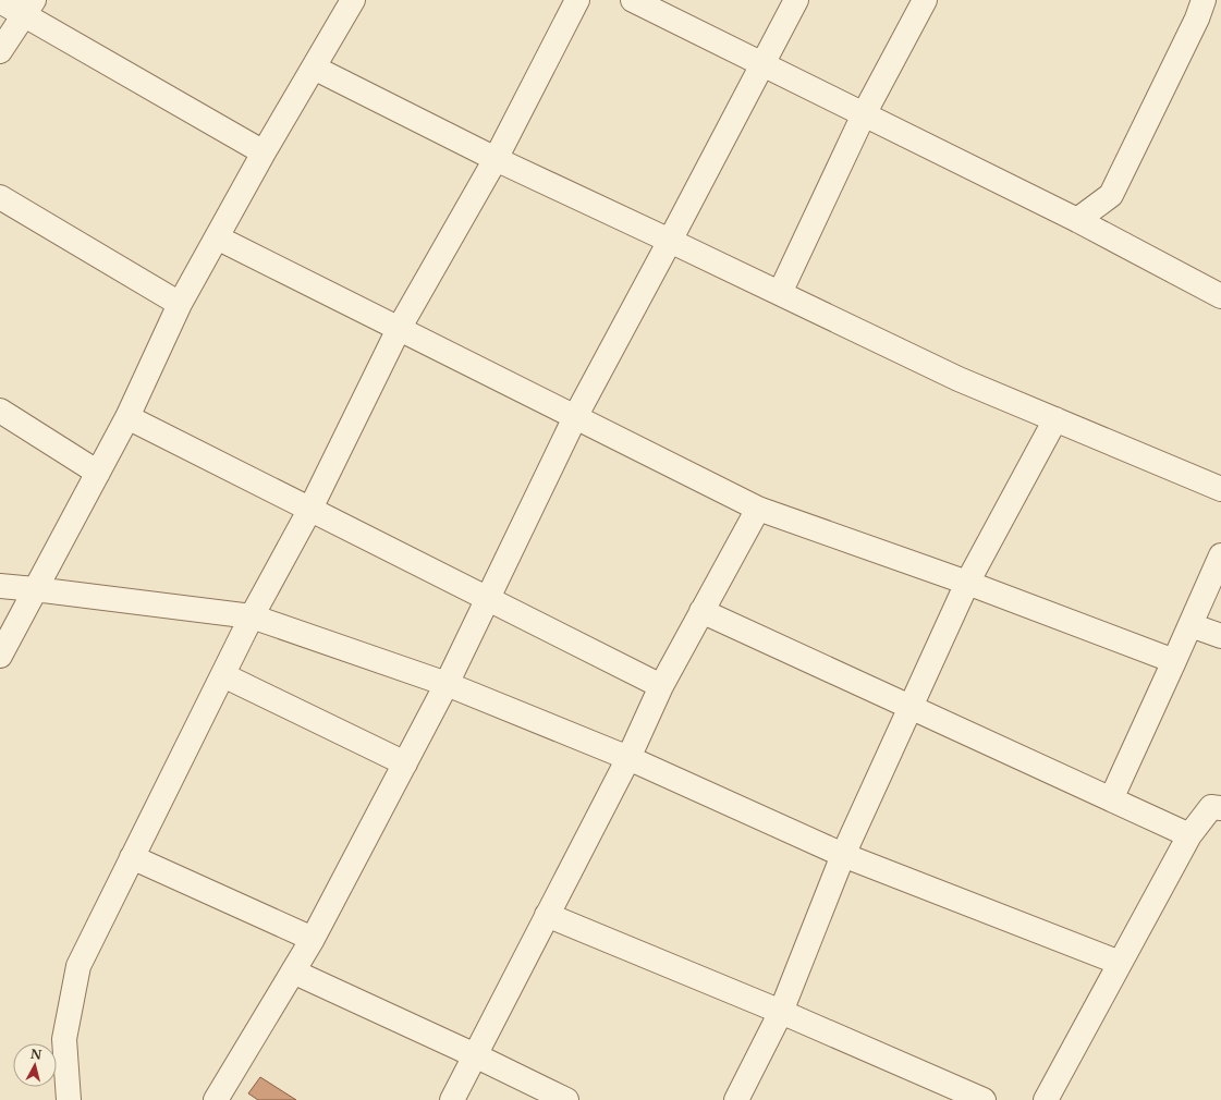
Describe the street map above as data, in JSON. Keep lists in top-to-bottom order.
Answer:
{
  "north": "top"
}
